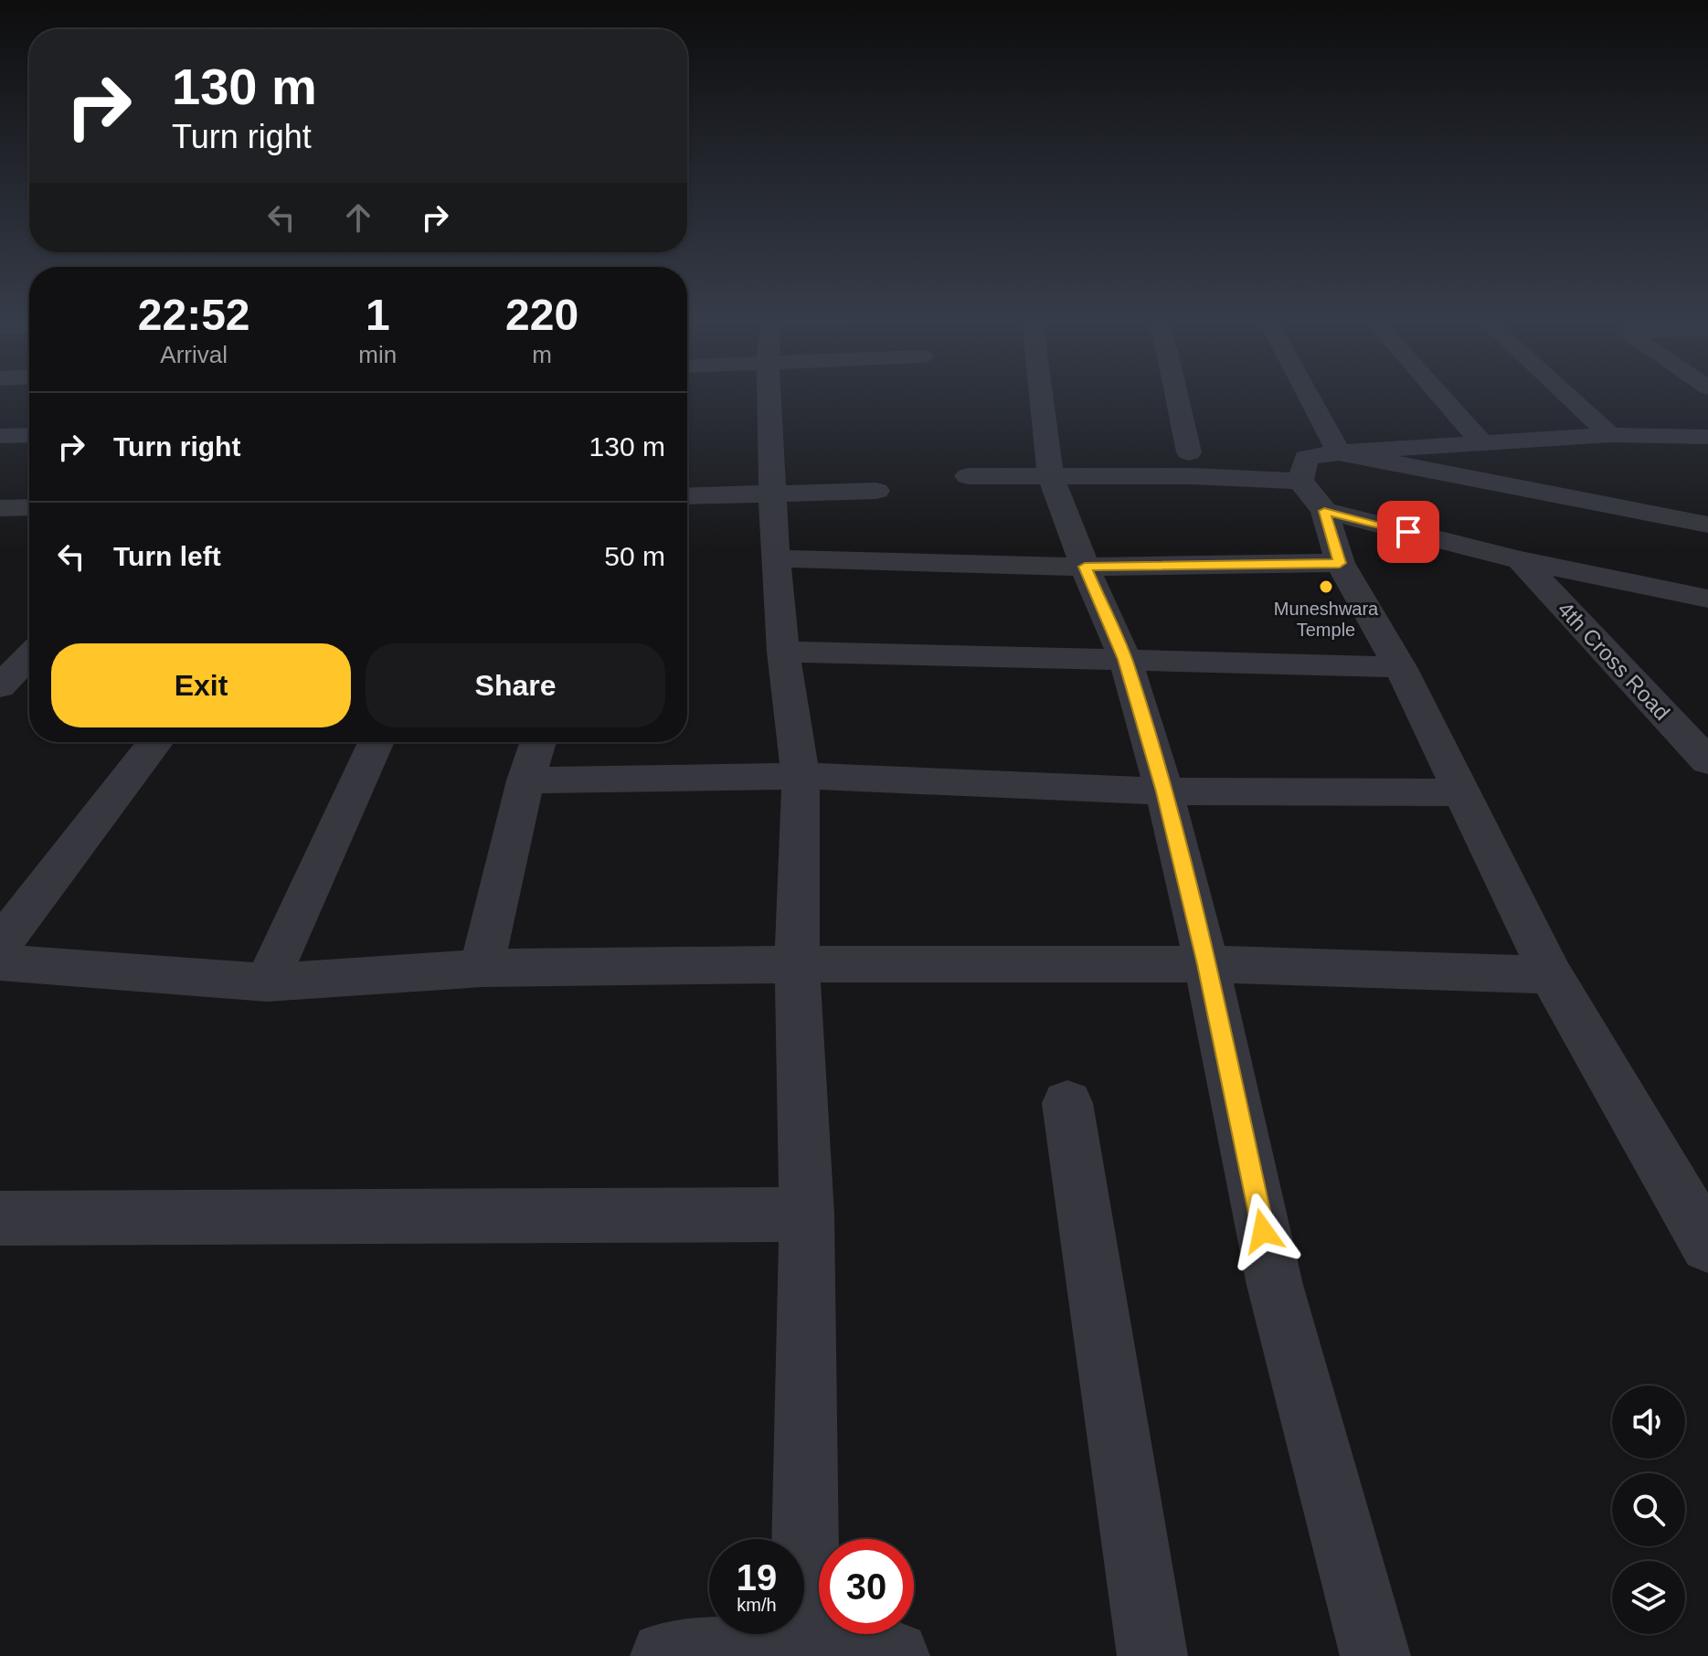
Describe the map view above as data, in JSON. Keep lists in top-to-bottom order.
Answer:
{
  "streets": {
    "street": ["4th Cross Road"]
  },
  "places": ["Muneshwara Temple"],
  "page": {
    "turn": ["130 m", "Turn right"],
    "eta": [
      "22:52",
      "Arrival",
      "1",
      "min",
      "220",
      "m"
    ],
    "list": [
      {
        "name": "Turn right",
        "value": "130 m"
      },
      {
        "name": "Turn left",
        "value": "50 m"
      }
    ],
    "buttons": ["Exit", "Share"],
    "speed": "19 km/h",
    "limit": "30"
  }
}
